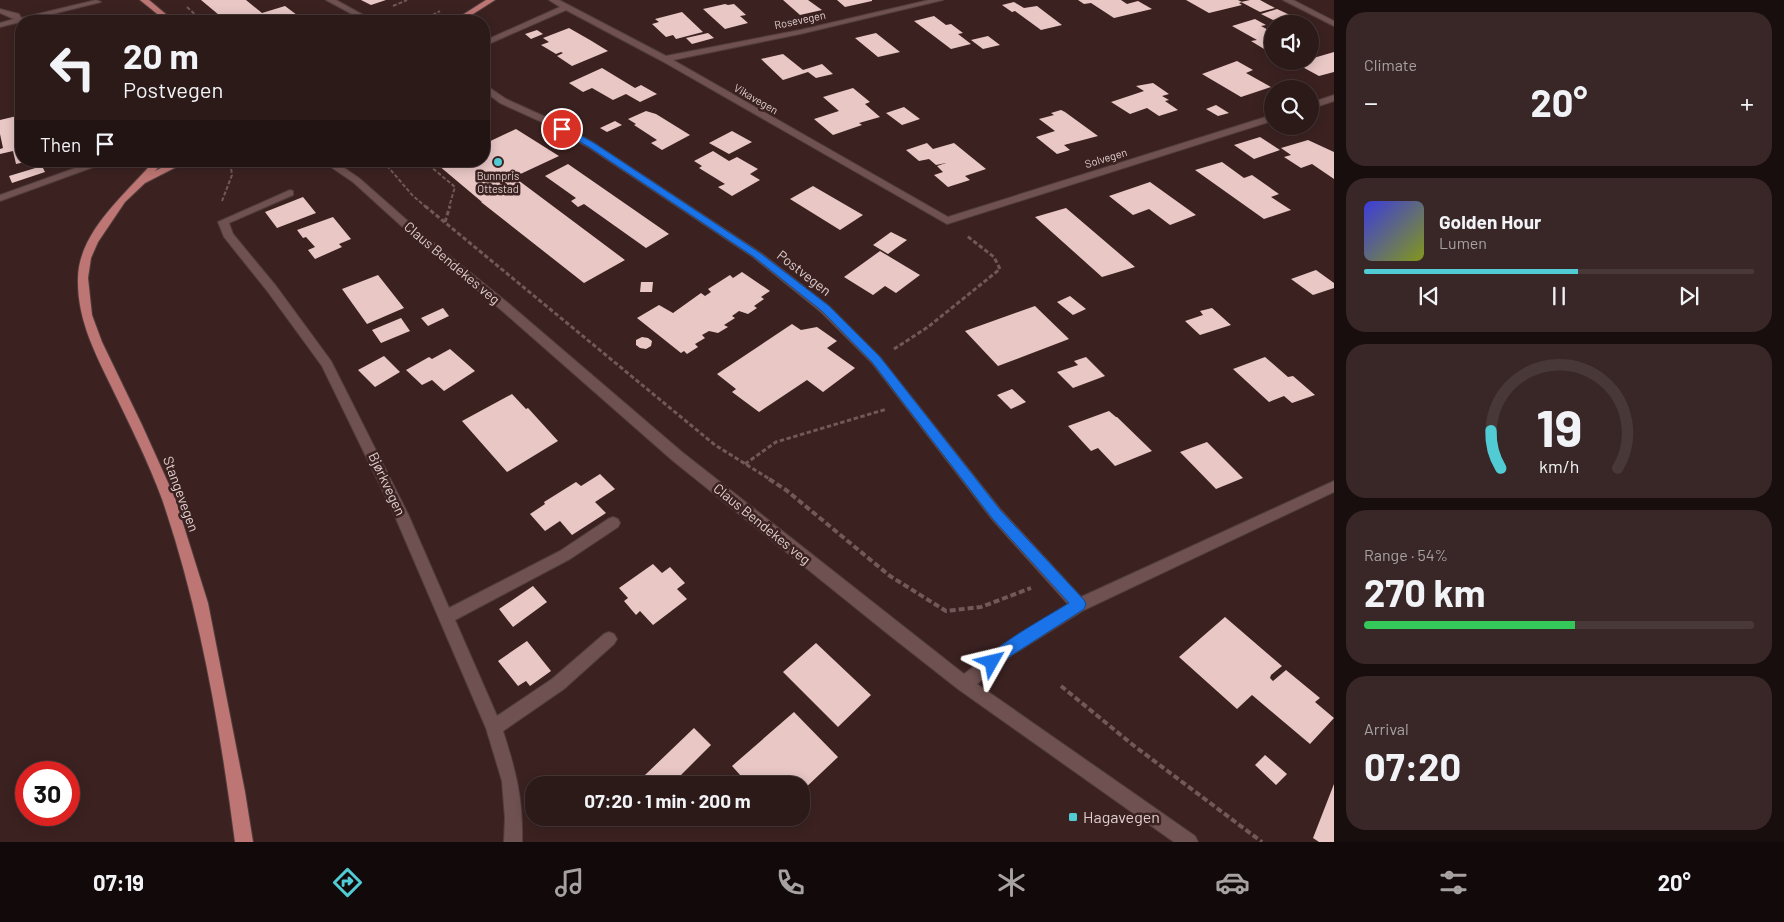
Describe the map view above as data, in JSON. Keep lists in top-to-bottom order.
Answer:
{
  "streets": {
    "main road": ["Stangevegen"],
    "street": [
      "Rosevegen",
      "Vikavegen",
      "Solvegen",
      "Claus Bendekes veg",
      "Postvegen",
      "Bjørkvegen"
    ]
  },
  "crossings": [
    ["Rosevegen", "Vikavegen"],
    ["Vikavegen", "Solvegen"]
  ],
  "places": {
    "other": ["Bunnpris Ottestad"],
    "transit": ["Hagavegen"]
  },
  "page": {
    "tile": [
      "Climate",
      ["Range · 54%", "270 km"],
      ["Arrival", "07:20"]
    ],
    "turn": ["20 m", "Postvegen"],
    "heat": ["−", "20°", "+"],
    "then": "Then",
    "song": ["Golden Hour", "Lumen"],
    "limit": "30",
    "trip": "07:20 · 1 min · 200 m",
    "tabs": ["07:19", "20°"],
    "gauge": ["19", "km/h"]
  }
}
